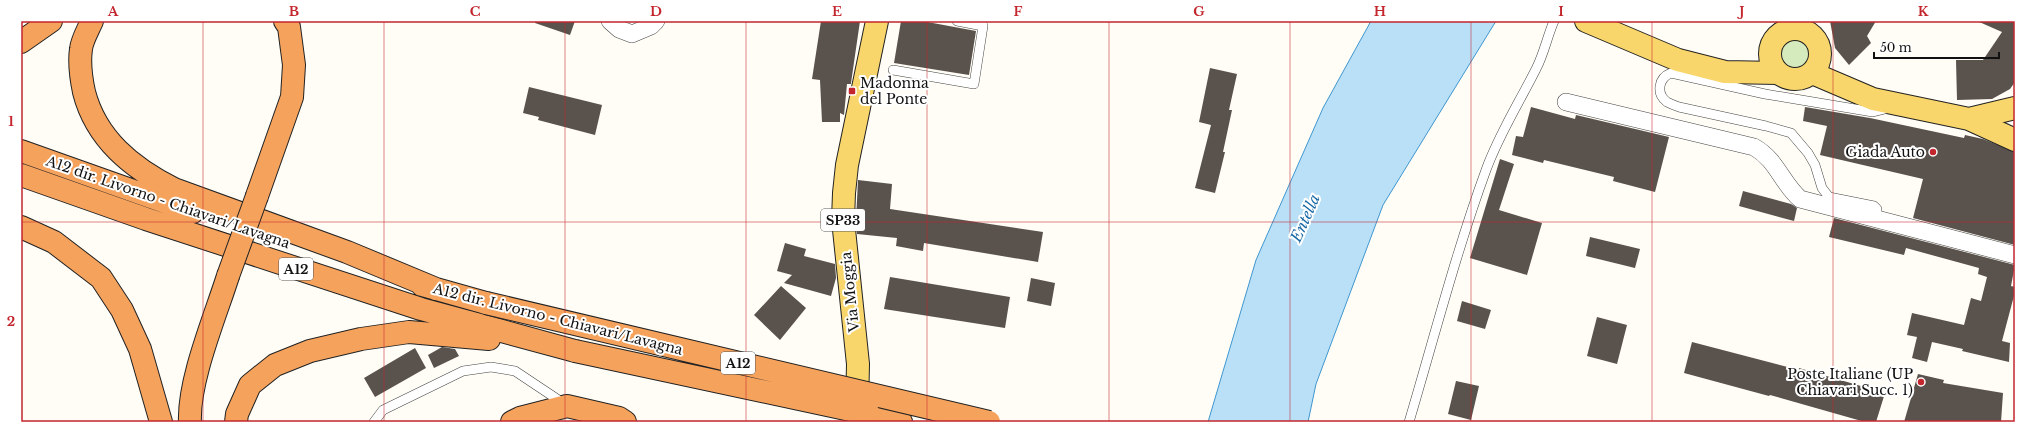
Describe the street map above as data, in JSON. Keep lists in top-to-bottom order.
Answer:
{
  "streets": {
    "highway": ["A12 dir. Livorno - Chiavari/Lavagna", "A12"],
    "main road": ["SP33", "Via Moggia"]
  },
  "water": ["Entella"],
  "places": {
    "transit": ["Madonna del Ponte"],
    "other": ["Giada Auto", "Poste Italiane (UP Chiavari Succ. 1)"]
  },
  "scale_bar": "50 m",
  "grid": {
    "columns": [
      "A",
      "B",
      "C",
      "D",
      "E",
      "F",
      "G",
      "H",
      "I",
      "J",
      "K"
    ],
    "rows": ["1", "2"]
  }
}
